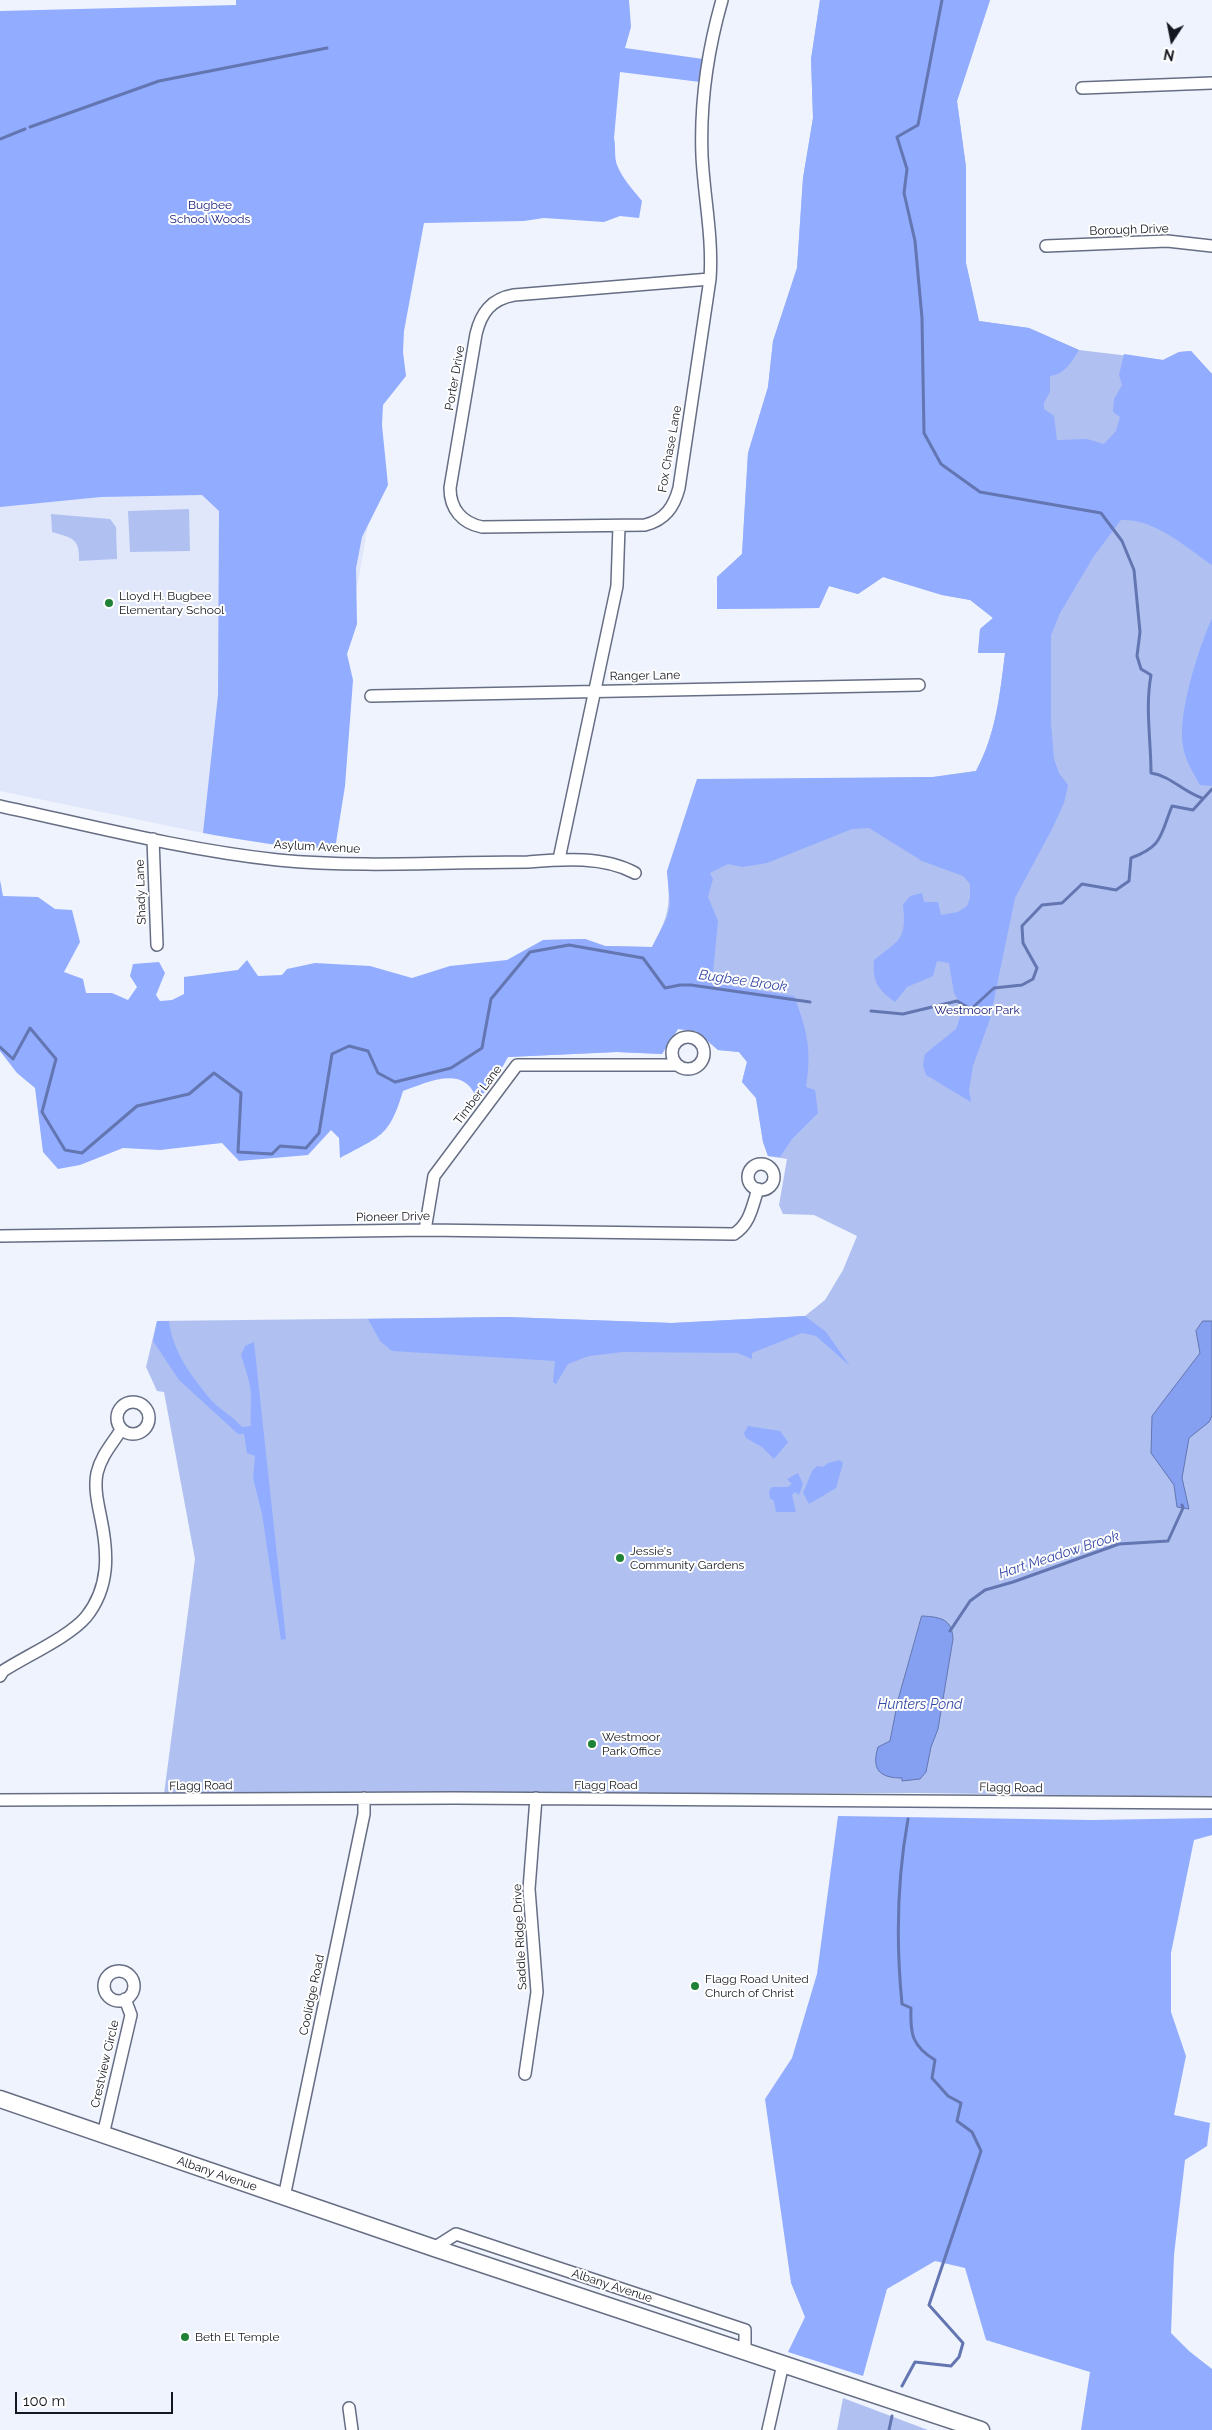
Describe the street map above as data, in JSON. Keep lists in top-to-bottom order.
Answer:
{
  "streets": {
    "highway": ["Albany Avenue"],
    "street": [
      "Borough Drive",
      "Porter Drive",
      "Fox Chase Lane",
      "Ranger Lane",
      "Asylum Avenue",
      "Shady Lane",
      "Timber Lane",
      "Pioneer Drive",
      "Flagg Road",
      "Saddle Ridge Drive",
      "Coolidge Road",
      "Crestview Circle"
    ]
  },
  "crossings": [
    ["Porter Drive", "Fox Chase Lane"],
    ["Asylum Avenue", "Shady Lane"],
    ["Timber Lane", "Pioneer Drive"],
    ["Flagg Road", "Saddle Ridge Drive"],
    ["Flagg Road", "Coolidge Road"],
    ["Coolidge Road", "Albany Avenue"],
    ["Crestview Circle", "Albany Avenue"]
  ],
  "water": ["Bugbee Brook", "Hart Meadow Brook", "Hunters Pond"],
  "parks": ["Bugbee School Woods", "Westmoor Park"],
  "places": [
    "Lloyd H. Bugbee Elementary School",
    "Jessie's Community Gardens",
    "Westmoor Park Office",
    "Flagg Road United Church of Christ",
    "Beth El Temple"
  ],
  "scale_bar": "100 m",
  "north": "bottom"
}
